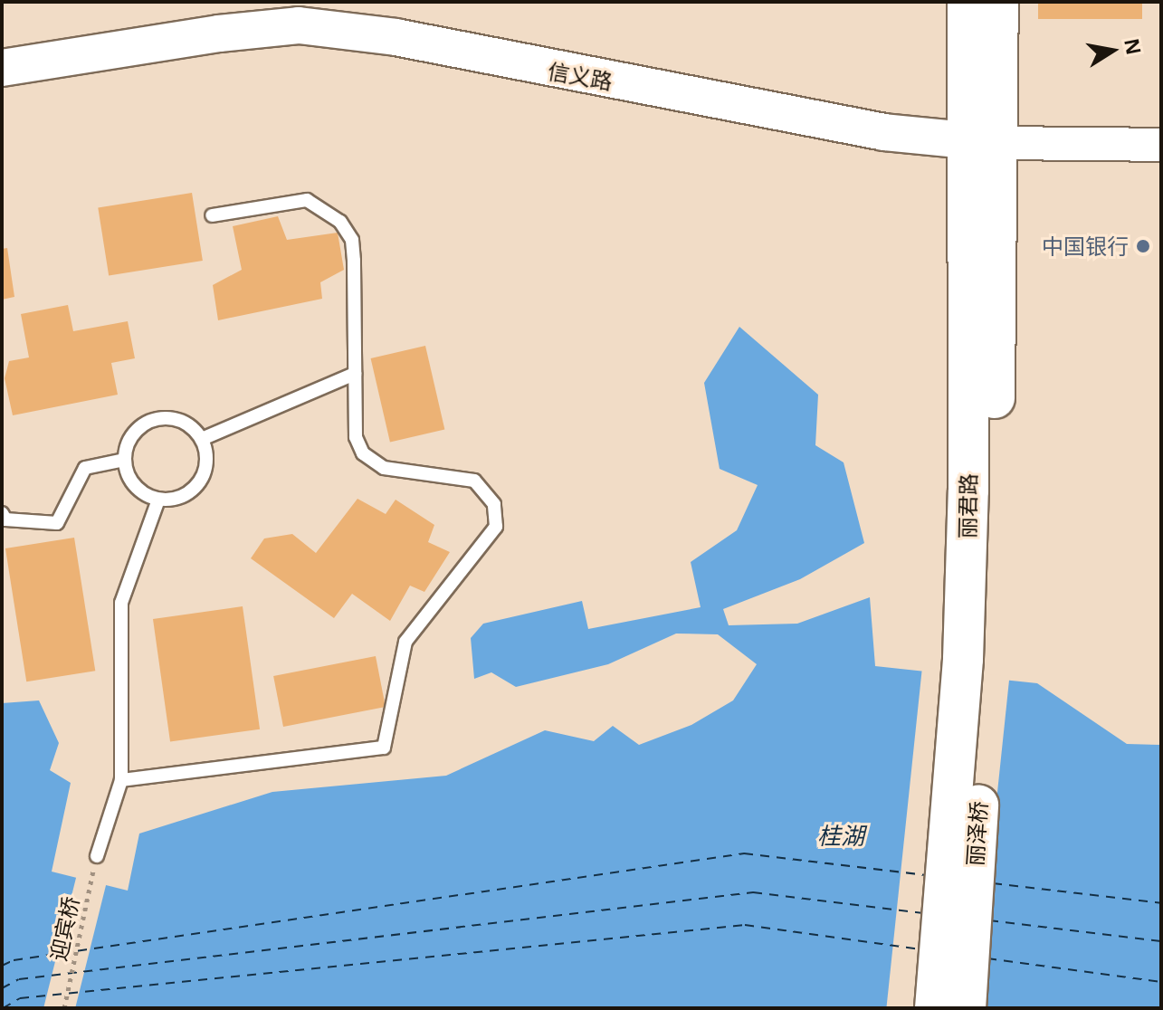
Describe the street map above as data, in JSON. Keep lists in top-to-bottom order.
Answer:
{
  "streets": {
    "main road": ["信义路", "丽君路", "丽泽桥"],
    "path": ["迎宾桥"]
  },
  "crossings": [
    ["信义路", "丽君路"],
    ["丽君路", "丽泽桥"]
  ],
  "water": ["桂湖"],
  "places": ["中国银行"],
  "north": "right"
}
